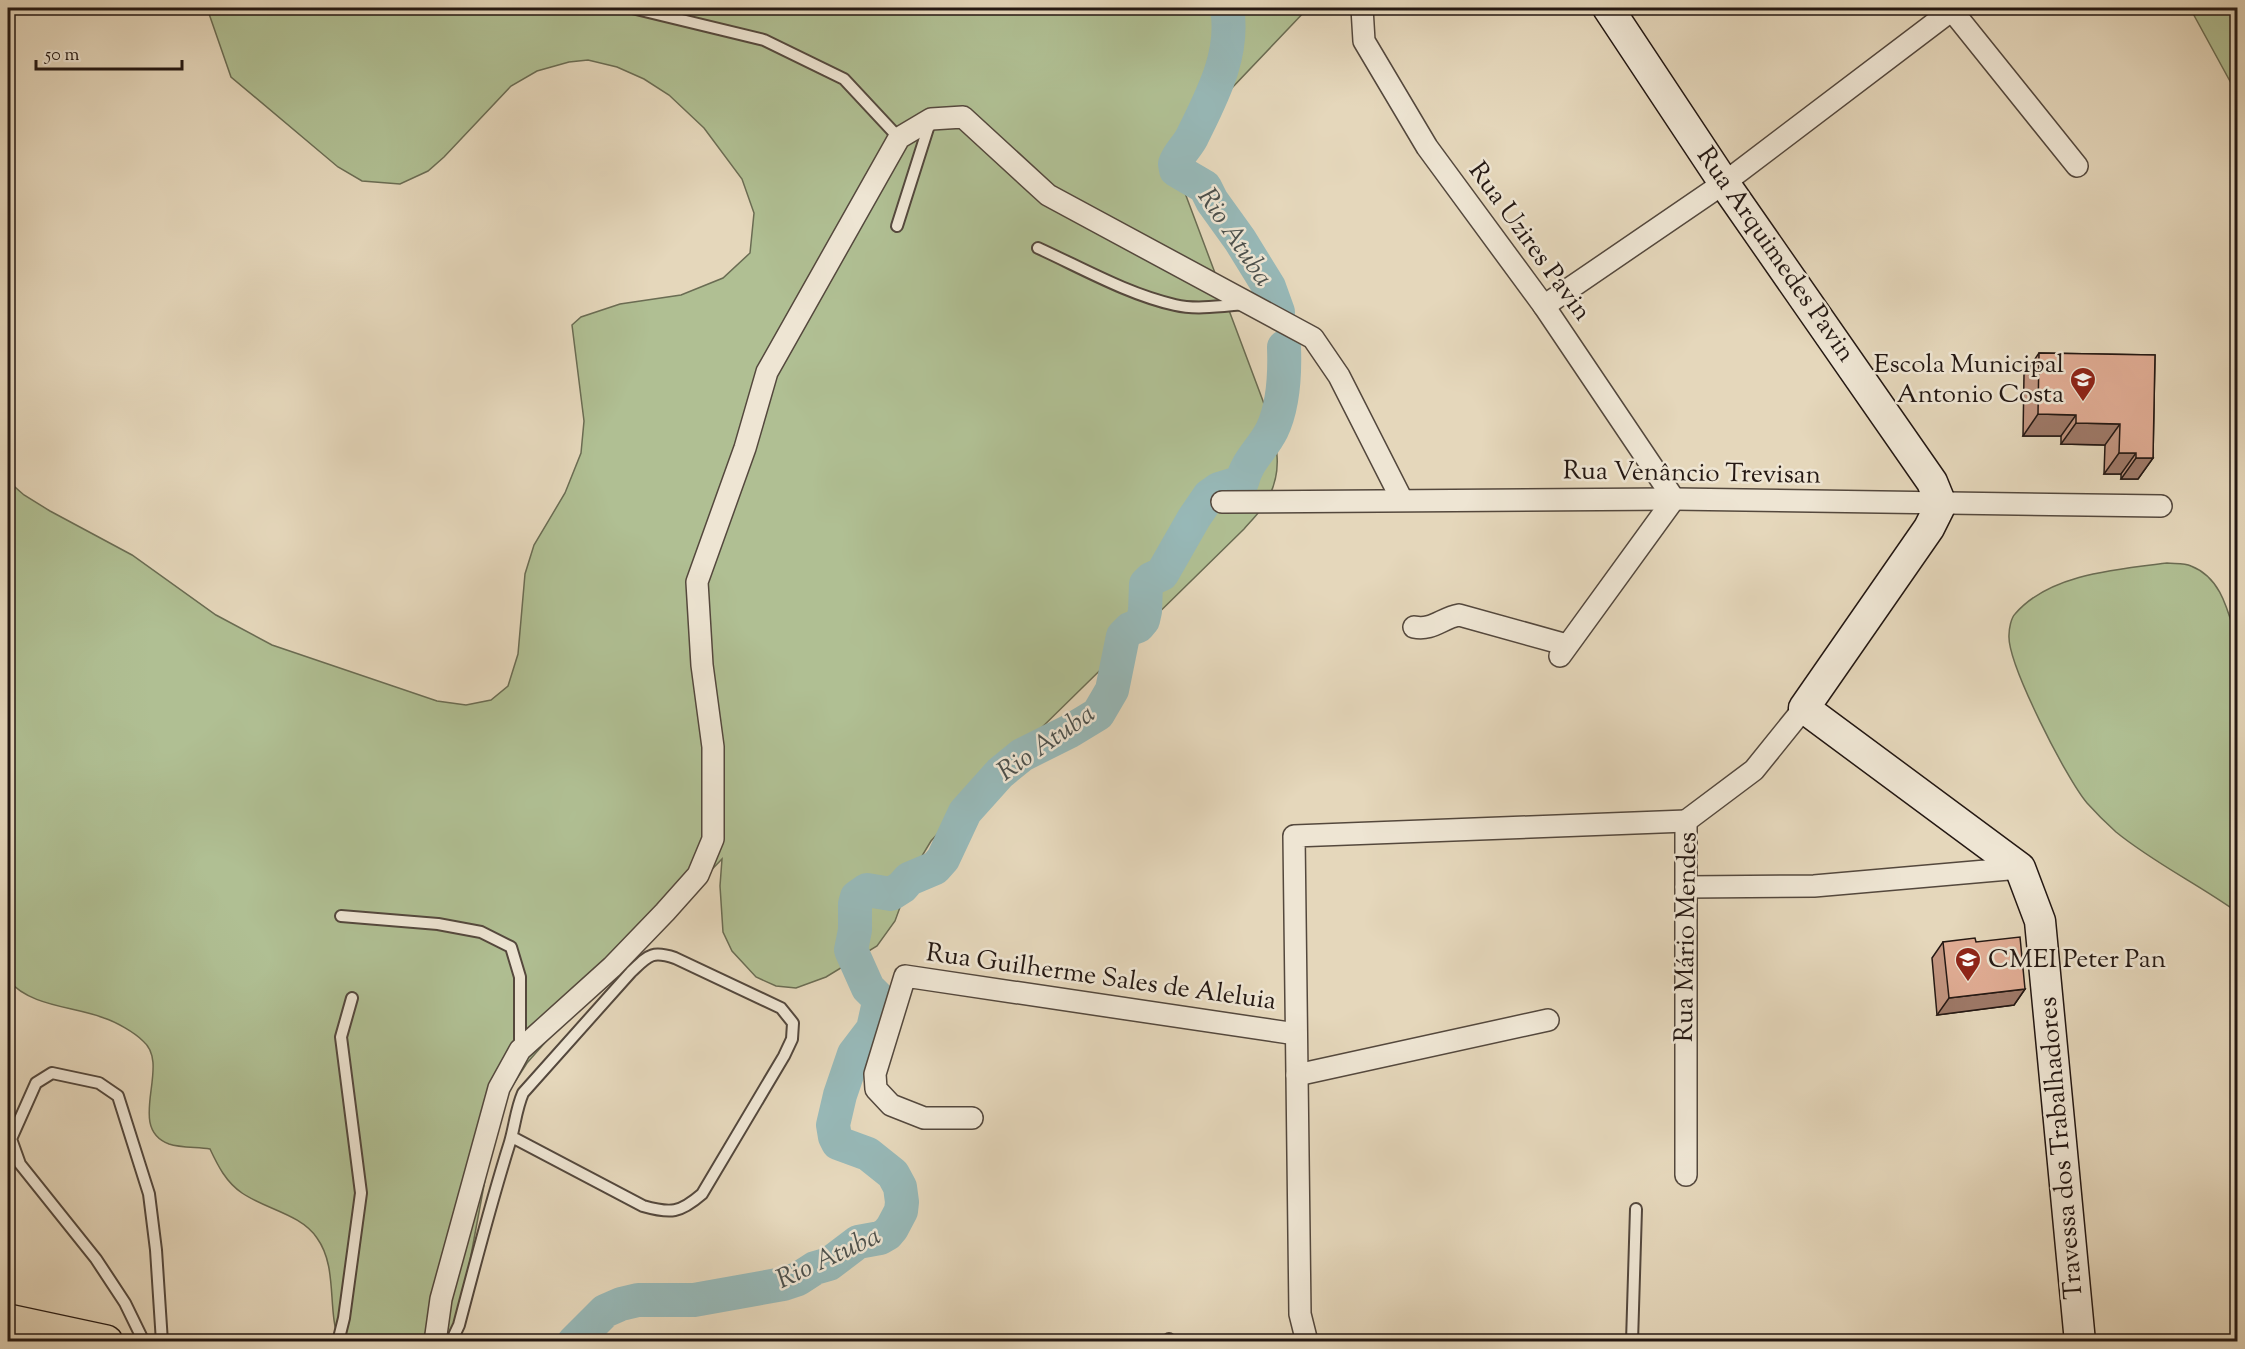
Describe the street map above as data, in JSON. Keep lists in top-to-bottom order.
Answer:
{
  "streets": {
    "street": [
      "Rua Uzires Pavin",
      "Rua Arquimedes Pavin",
      "Rua Venâncio Trevisan",
      "Rua Mário Mendes",
      "Rua Guilherme Sales de Aleluia",
      "Travessa dos Trabalhadores"
    ]
  },
  "crossings": [
    ["Rua Uzires Pavin", "Rua Venâncio Trevisan"],
    ["Rua Arquimedes Pavin", "Rua Venâncio Trevisan"],
    ["Rua Arquimedes Pavin", "Rua Mário Mendes"],
    ["Rua Venâncio Trevisan", "Rua Mário Mendes"]
  ],
  "water": ["Rio Atuba"],
  "places": {
    "school or university": ["Escola Municipal Antonio Costa", "CMEI Peter Pan"]
  },
  "scale_bar": "50 m"
}
